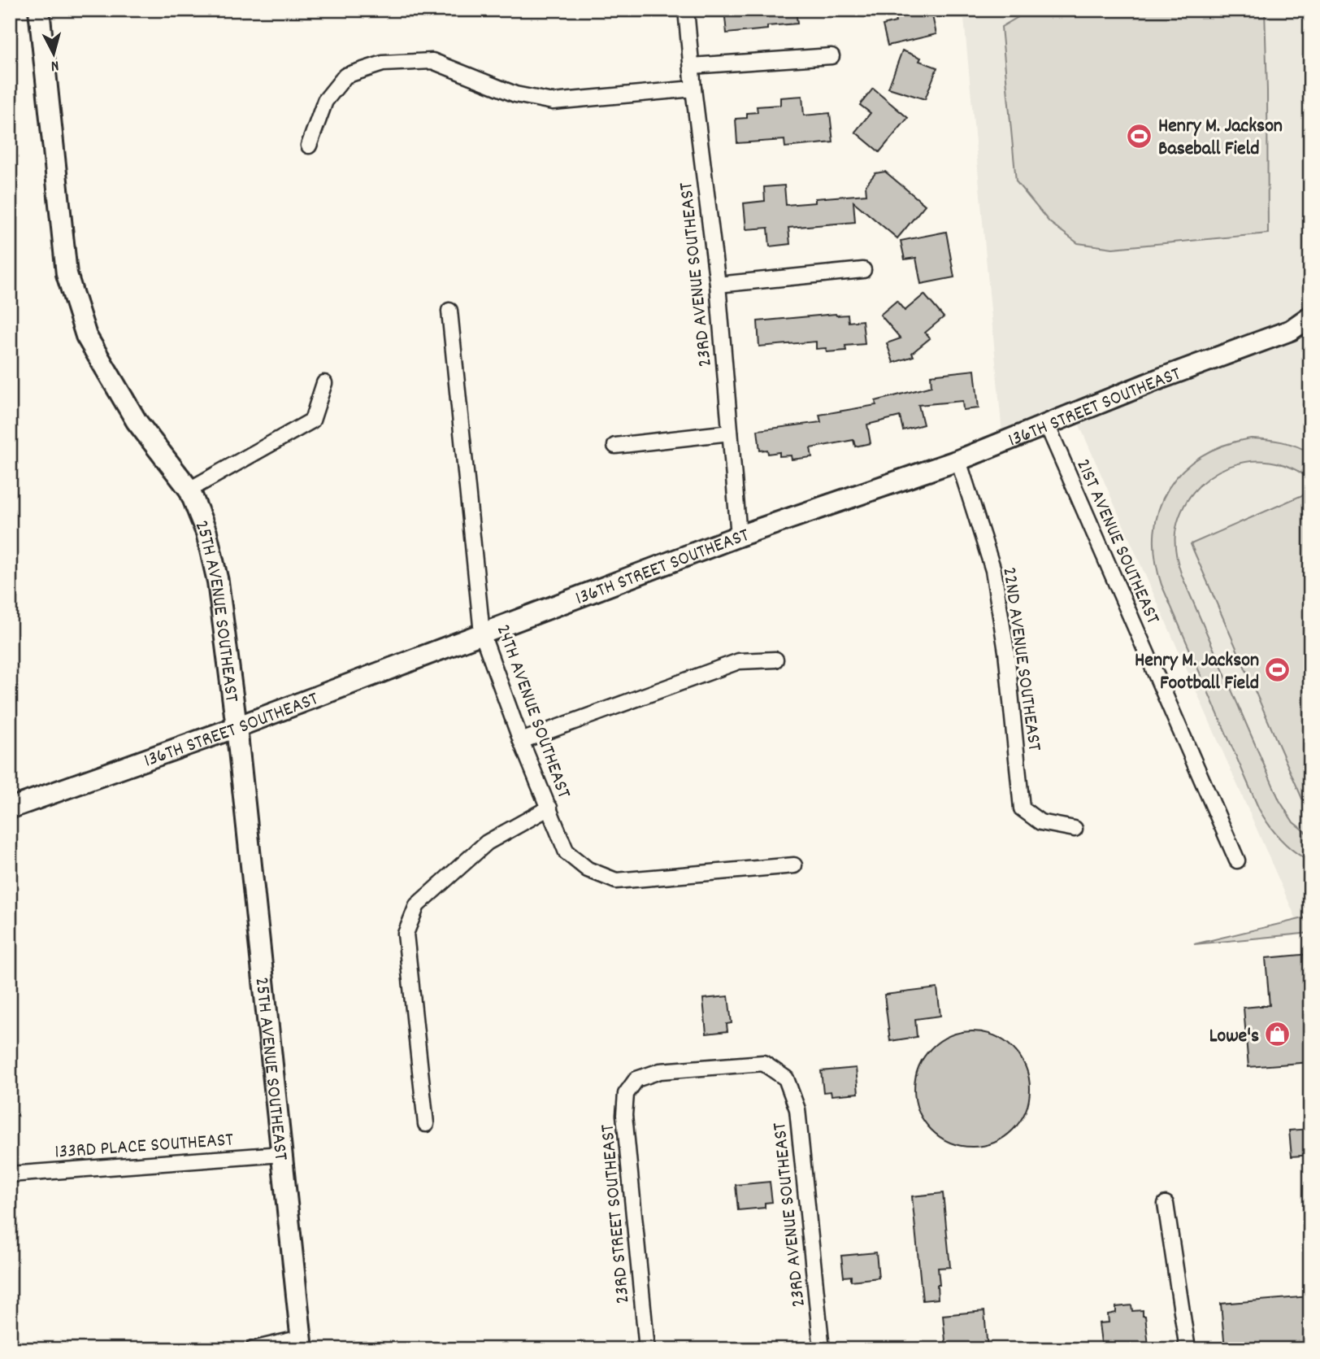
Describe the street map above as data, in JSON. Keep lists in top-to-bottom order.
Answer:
{
  "streets": {
    "street": [
      "23RD AVENUE SOUTHEAST",
      "136TH STREET SOUTHEAST",
      "21ST AVENUE SOUTHEAST",
      "25TH AVENUE SOUTHEAST",
      "22ND AVENUE SOUTHEAST",
      "24TH AVENUE SOUTHEAST",
      "133RD PLACE SOUTHEAST",
      "23RD STREET SOUTHEAST"
    ]
  },
  "crossings": [
    ["23RD AVENUE SOUTHEAST", "136TH STREET SOUTHEAST"],
    ["23RD AVENUE SOUTHEAST", "23RD STREET SOUTHEAST"],
    ["136TH STREET SOUTHEAST", "21ST AVENUE SOUTHEAST"],
    ["136TH STREET SOUTHEAST", "25TH AVENUE SOUTHEAST"],
    ["136TH STREET SOUTHEAST", "22ND AVENUE SOUTHEAST"],
    ["136TH STREET SOUTHEAST", "24TH AVENUE SOUTHEAST"],
    ["25TH AVENUE SOUTHEAST", "133RD PLACE SOUTHEAST"]
  ],
  "places": {
    "sports": ["Henry M. Jackson Baseball Field", "Henry M. Jackson Football Field"],
    "shop": ["Lowe's"]
  },
  "north": "bottom"
}
